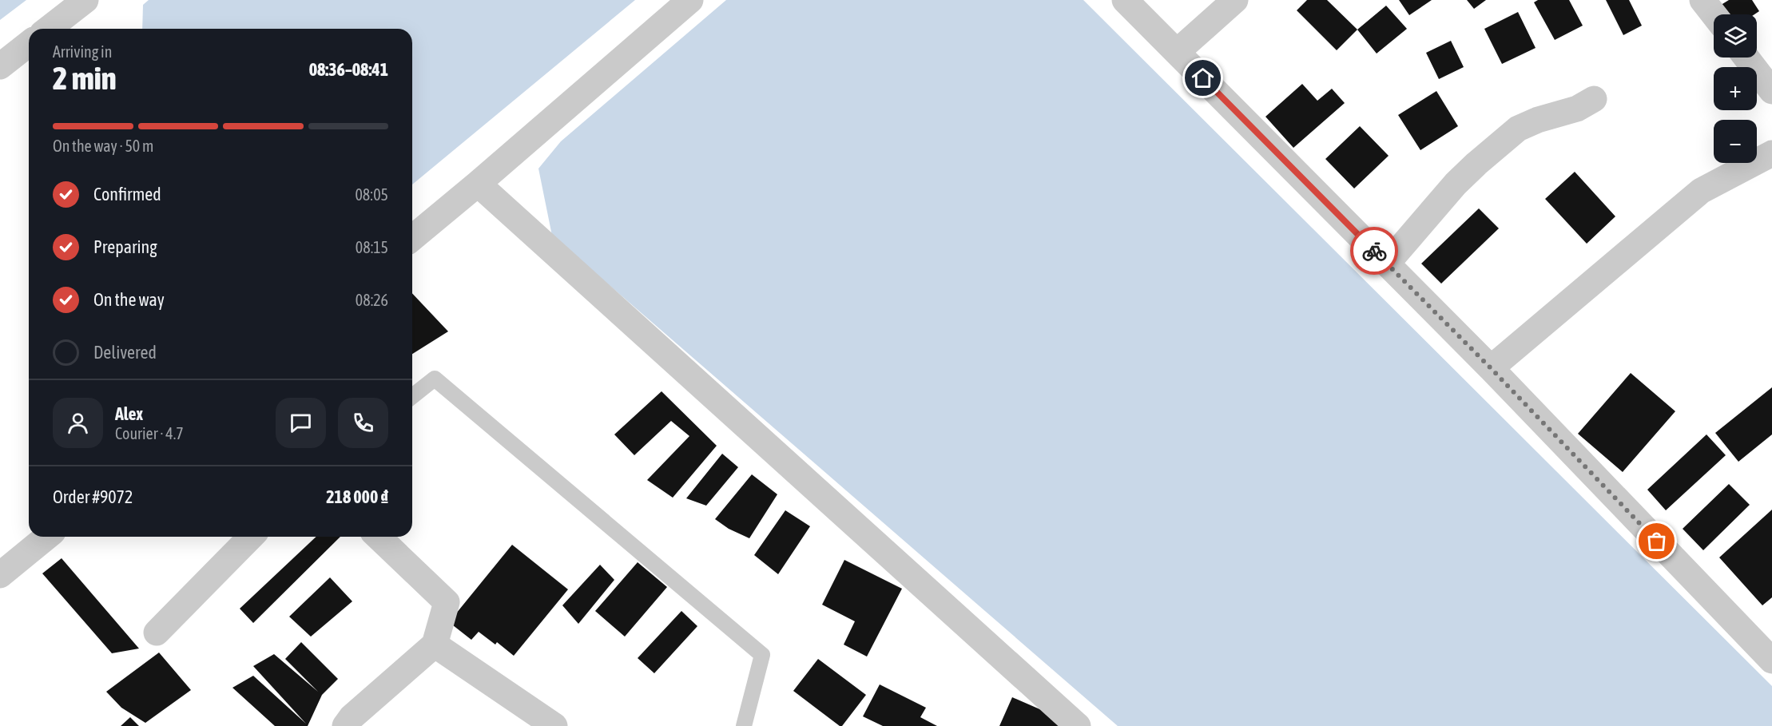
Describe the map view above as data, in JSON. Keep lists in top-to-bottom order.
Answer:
{
  "page": {
    "map_buttons": ["+", "−"],
    "heading": ["2 min", "Arriving in", "08:36–08:41"],
    "panel": [
      "Alex",
      "Courier · 4.7",
      "Order #9072",
      "218 000 ₫"
    ],
    "bar": "On the way · 50 m",
    "list": [
      ["Confirmed", "08:05"],
      ["Preparing", "08:15"],
      ["On the way", "08:26"],
      "Delivered"
    ]
  }
}
